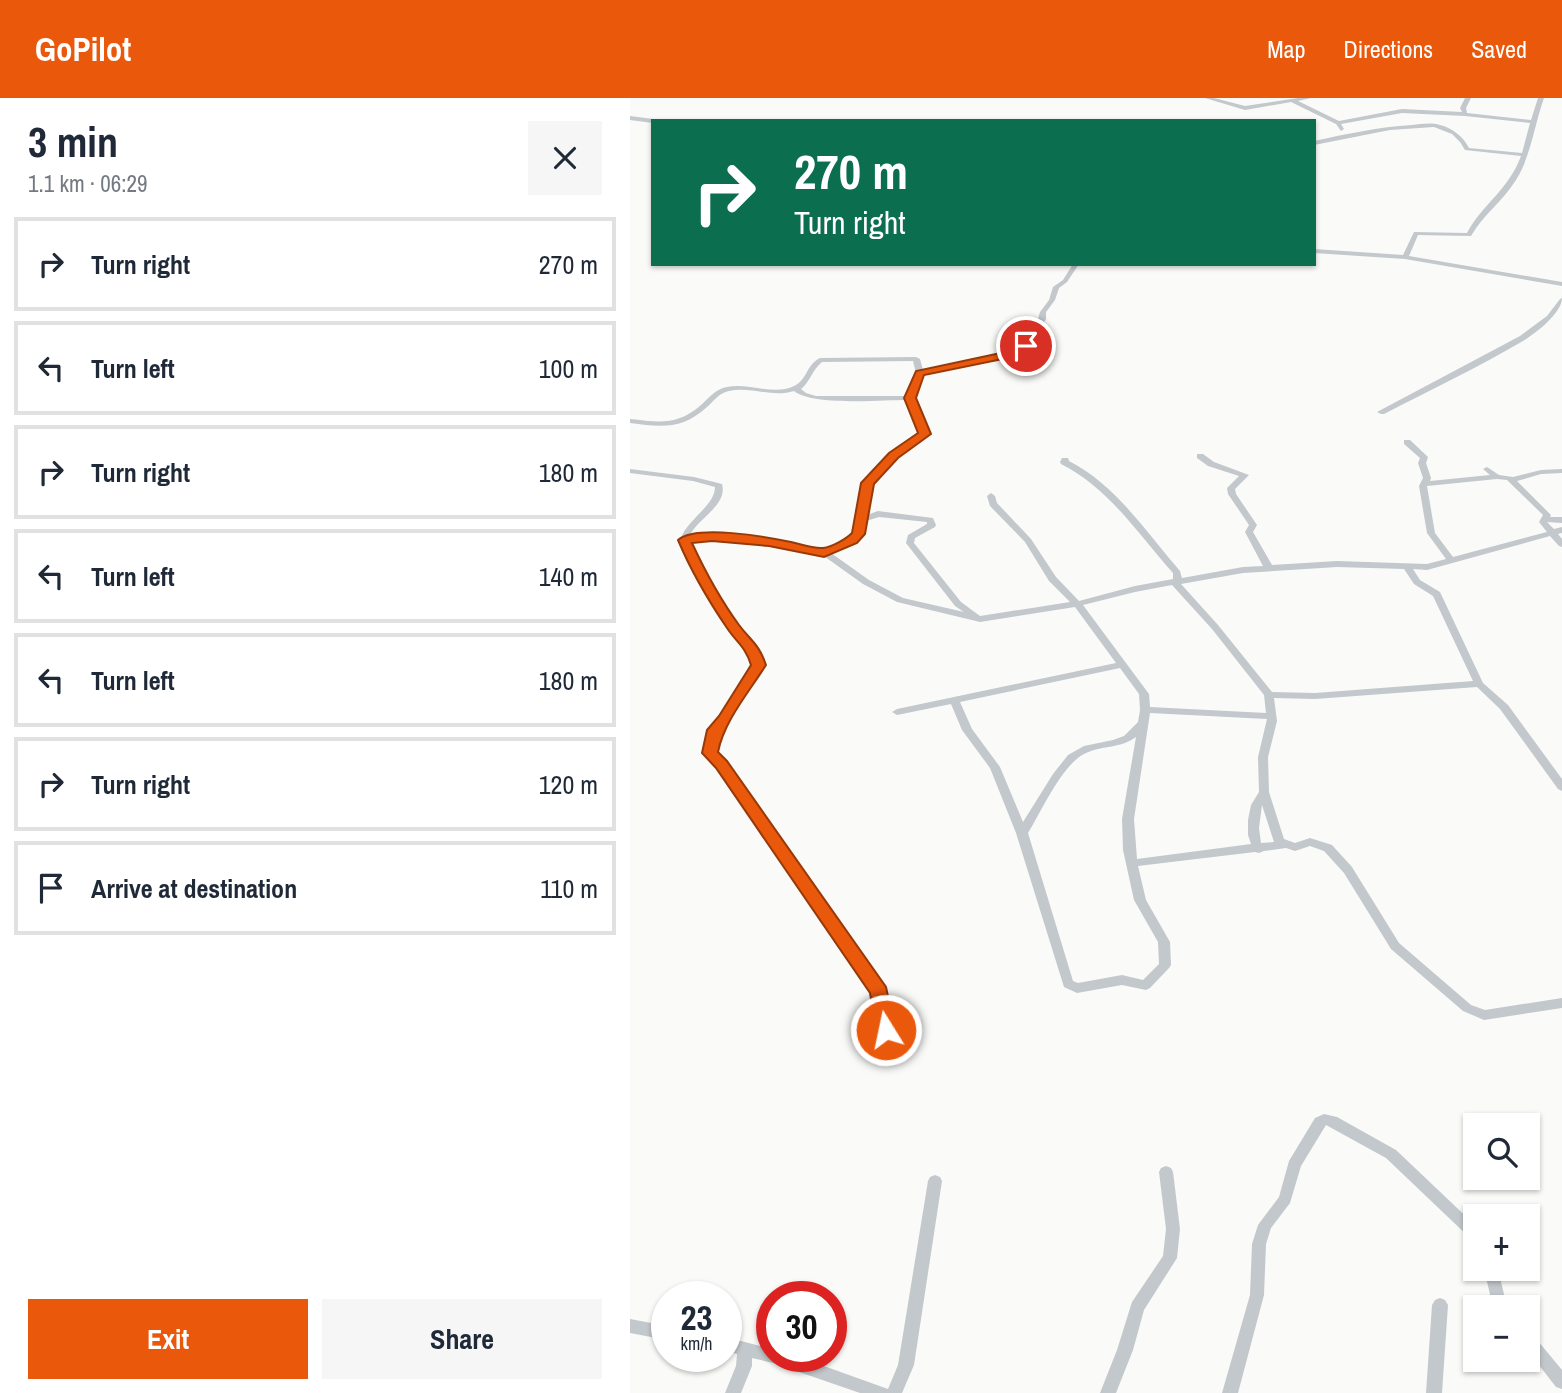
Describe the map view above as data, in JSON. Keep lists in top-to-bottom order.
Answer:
{
  "page": {
    "header": "GoPilot",
    "nav": ["Map", "Directions", "Saved"],
    "heading": ["3 min", "1.1 km · 06:29"],
    "turn": ["270 m", "Turn right"],
    "list": [
      {
        "name": "Turn right",
        "value": "270 m"
      },
      {
        "name": "Turn left",
        "value": "100 m"
      },
      {
        "name": "Turn right",
        "value": "180 m"
      },
      {
        "name": "Turn left",
        "value": "140 m"
      },
      {
        "name": "Turn left",
        "value": "180 m"
      },
      {
        "name": "Turn right",
        "value": "120 m"
      },
      {
        "name": "Arrive at destination",
        "value": "110 m"
      }
    ],
    "map_buttons": ["+", "−"],
    "speed": "23 km/h",
    "limit": "30",
    "buttons": ["Exit", "Share"]
  }
}
